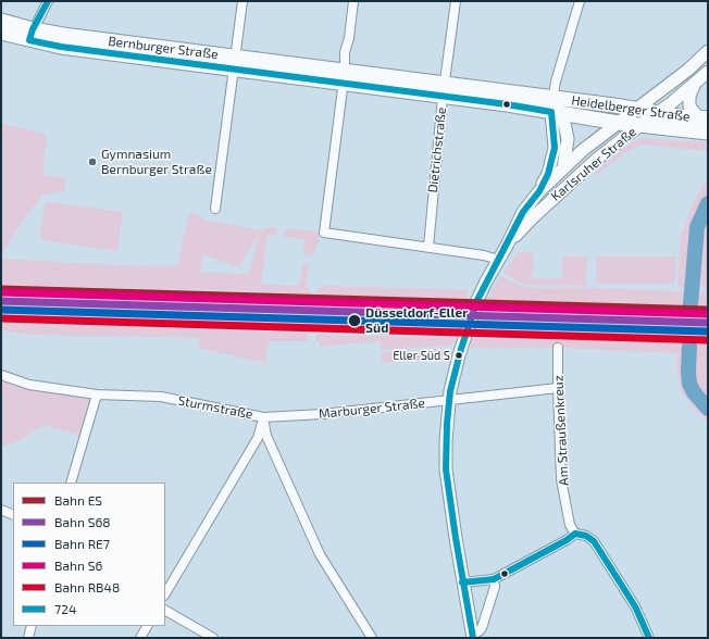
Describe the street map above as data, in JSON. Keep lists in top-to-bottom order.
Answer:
{
  "streets": {
    "main road": ["Bernburger Straße", "Heidelberger Straße", "Karlsruher Straße"],
    "street": [
      "Dietrichstraße",
      "Sturmstraße",
      "Marburger Straße",
      "Am Straußenkreuz"
    ]
  },
  "crossings": [
    ["Bernburger Straße", "Heidelberger Straße"],
    ["Bernburger Straße", "Dietrichstraße"],
    ["Heidelberger Straße", "Karlsruher Straße"],
    ["Karlsruher Straße", "Marburger Straße"],
    ["Sturmstraße", "Marburger Straße"],
    ["Marburger Straße", "Am Straußenkreuz"]
  ],
  "places": ["Gymnasium Bernburger Straße", "Düsseldorf-Eller Süd", "Eller Süd S"],
  "lines": [
    "transit line 724",
    "rail line ES",
    "rail line S6",
    "rail line S68",
    "rail line RE7",
    "rail line RB48"
  ],
  "legend": [
    "Bahn ES",
    "Bahn S68",
    "Bahn RE7",
    "Bahn S6",
    "Bahn RB48",
    "724"
  ]
}
